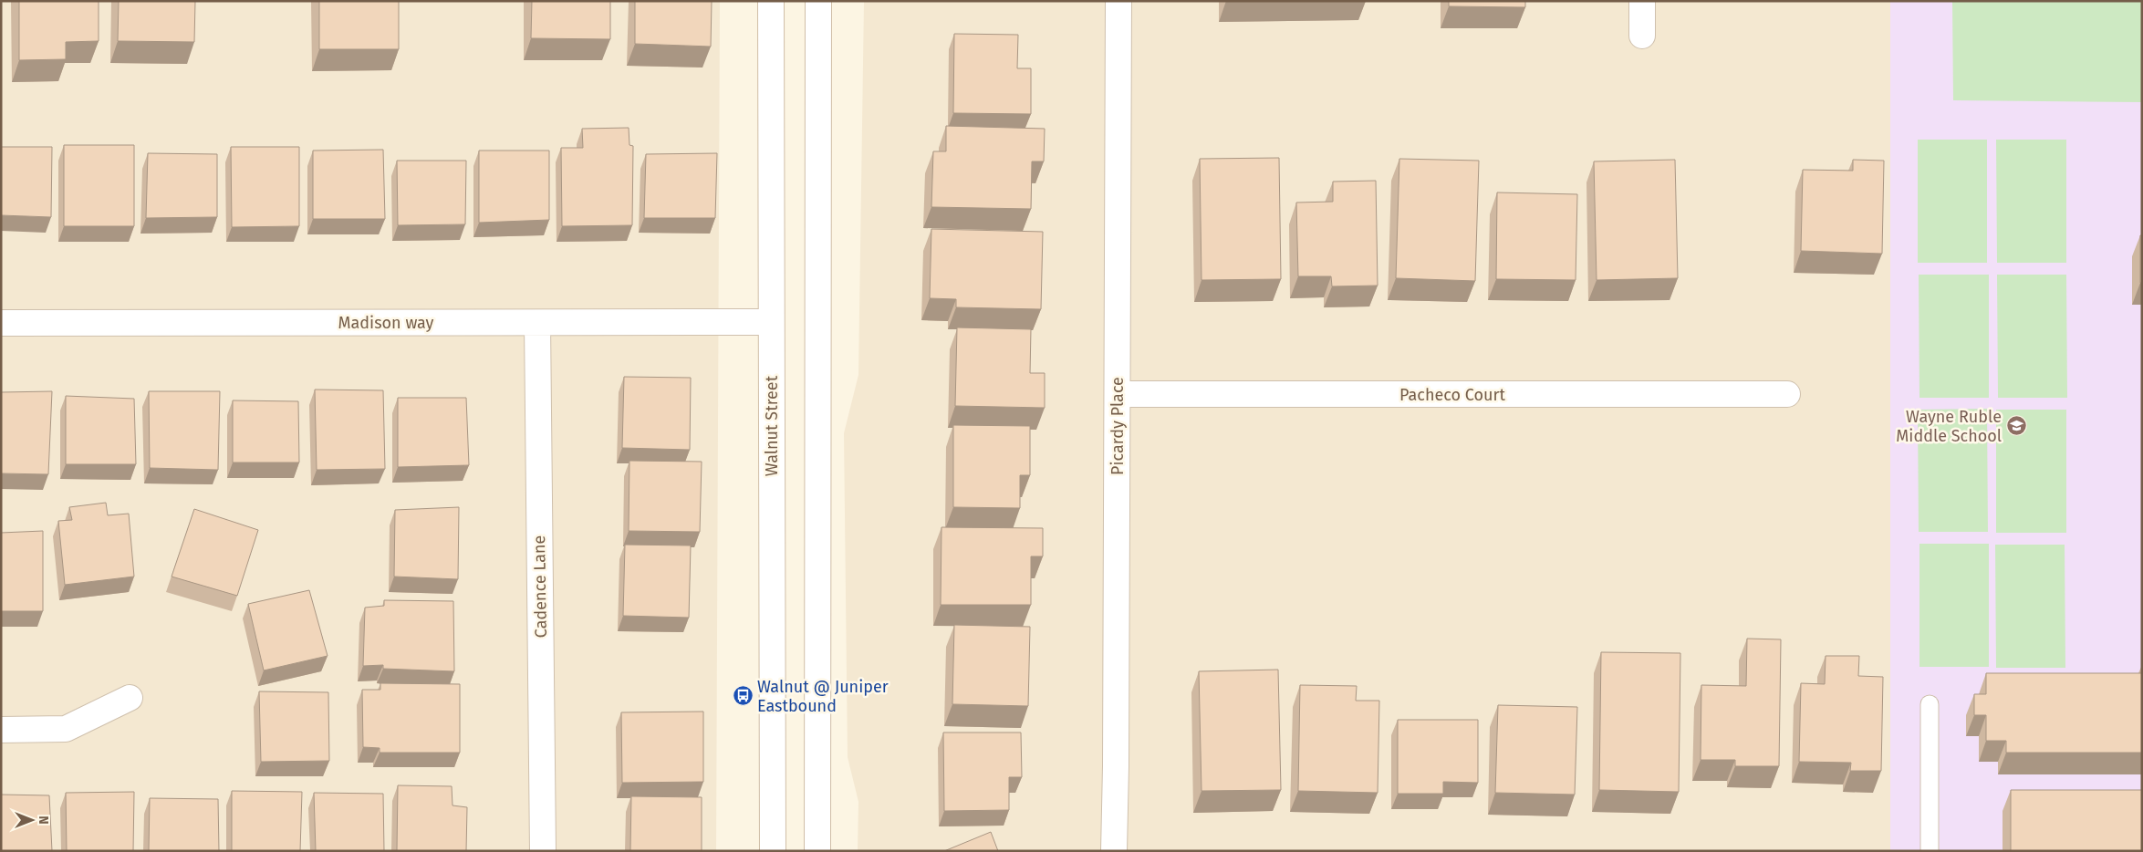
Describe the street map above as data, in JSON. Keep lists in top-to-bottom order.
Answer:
{
  "streets": {
    "street": [
      "Madison way",
      "Pacheco Court",
      "Walnut Street",
      "Picardy Place",
      "Cadence Lane"
    ]
  },
  "crossings": [
    ["Madison way", "Walnut Street"],
    ["Madison way", "Cadence Lane"],
    ["Pacheco Court", "Picardy Place"]
  ],
  "places": {
    "school or university": ["Wayne Ruble Middle School"],
    "bus stop": ["Walnut @ Juniper Eastbound"]
  },
  "north": "right"
}
